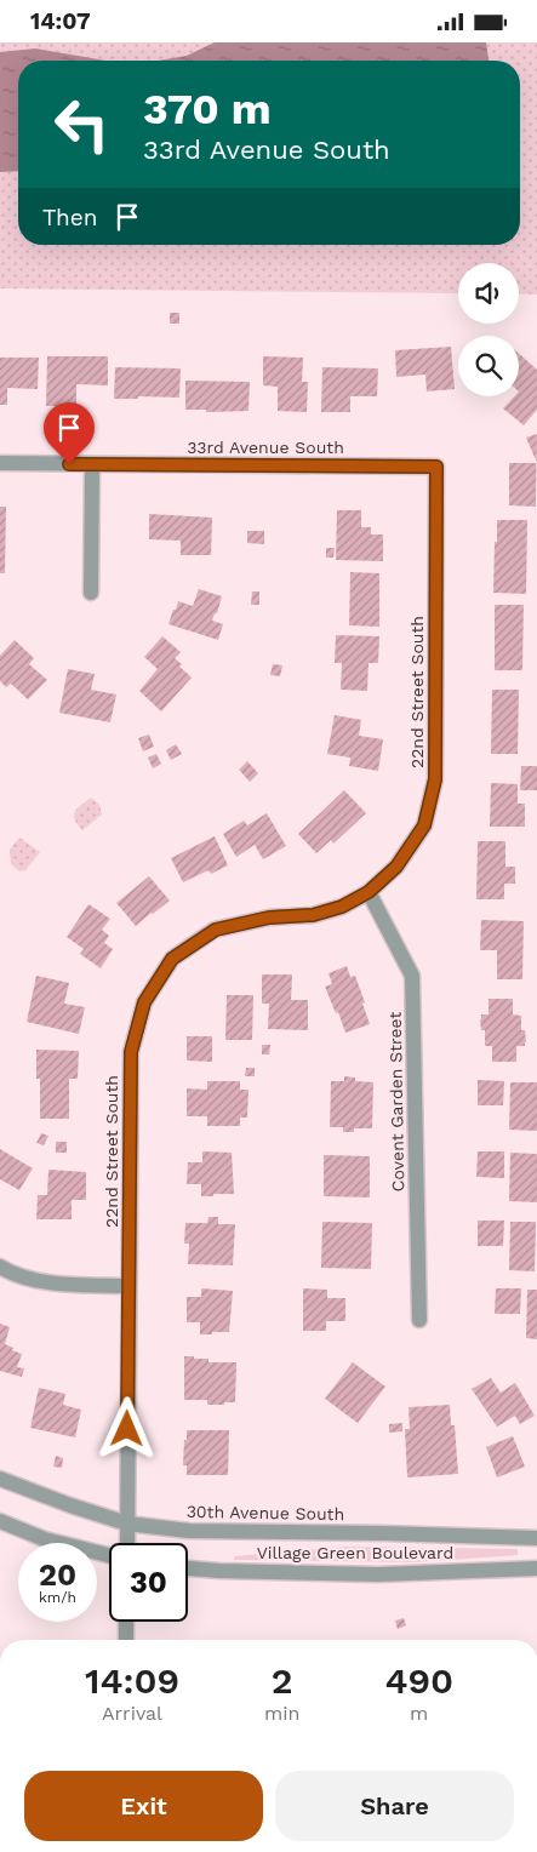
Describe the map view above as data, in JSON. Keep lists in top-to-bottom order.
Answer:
{
  "streets": {
    "street": [
      "33rd Avenue South",
      "22nd Street South",
      "Covent Garden Street",
      "30th Avenue South",
      "Village Green Boulevard"
    ]
  },
  "crossings": [
    ["33rd Avenue South", "22nd Street South"],
    ["22nd Street South", "Covent Garden Street"],
    ["22nd Street South", "30th Avenue South"]
  ],
  "page": {
    "status": "14:07",
    "turn": ["370 m", "33rd Avenue South"],
    "then": "Then",
    "speed": "20 km/h",
    "limit": "30",
    "eta": [
      "14:09",
      "Arrival",
      "2",
      "min",
      "490",
      "m"
    ],
    "buttons": ["Exit", "Share"]
  }
}
